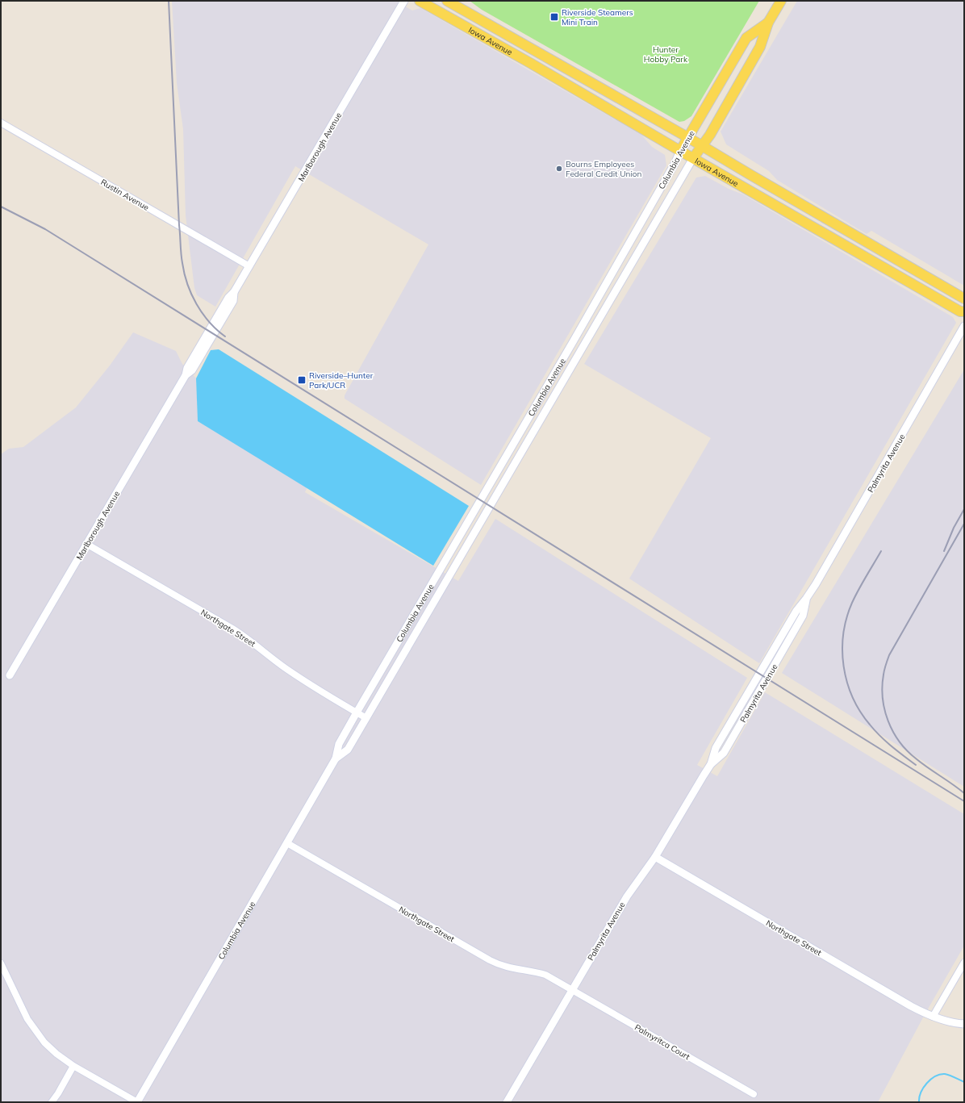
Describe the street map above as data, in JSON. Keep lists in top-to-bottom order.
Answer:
{
  "streets": {
    "main road": ["Iowa Avenue", "Columbia Avenue"],
    "street": [
      "Marlborough Avenue",
      "Rustin Avenue",
      "Palmyrita Avenue",
      "Northgate Street",
      "Palmyritca Court"
    ]
  },
  "crossings": [
    ["Iowa Avenue", "Columbia Avenue"],
    ["Marlborough Avenue", "Rustin Avenue"],
    ["Marlborough Avenue", "Northgate Street"],
    ["Columbia Avenue", "Northgate Street"],
    ["Palmyrita Avenue", "Northgate Street"],
    ["Palmyrita Avenue", "Palmyritca Court"],
    ["Northgate Street", "Palmyritca Court"]
  ],
  "parks": ["Hunter Hobby Park"],
  "places": {
    "transit": ["Riverside Steamers Mini Train", "Riverside–Hunter Park/UCR"],
    "other": ["Bourns Employees Federal Credit Union"]
  }
}
